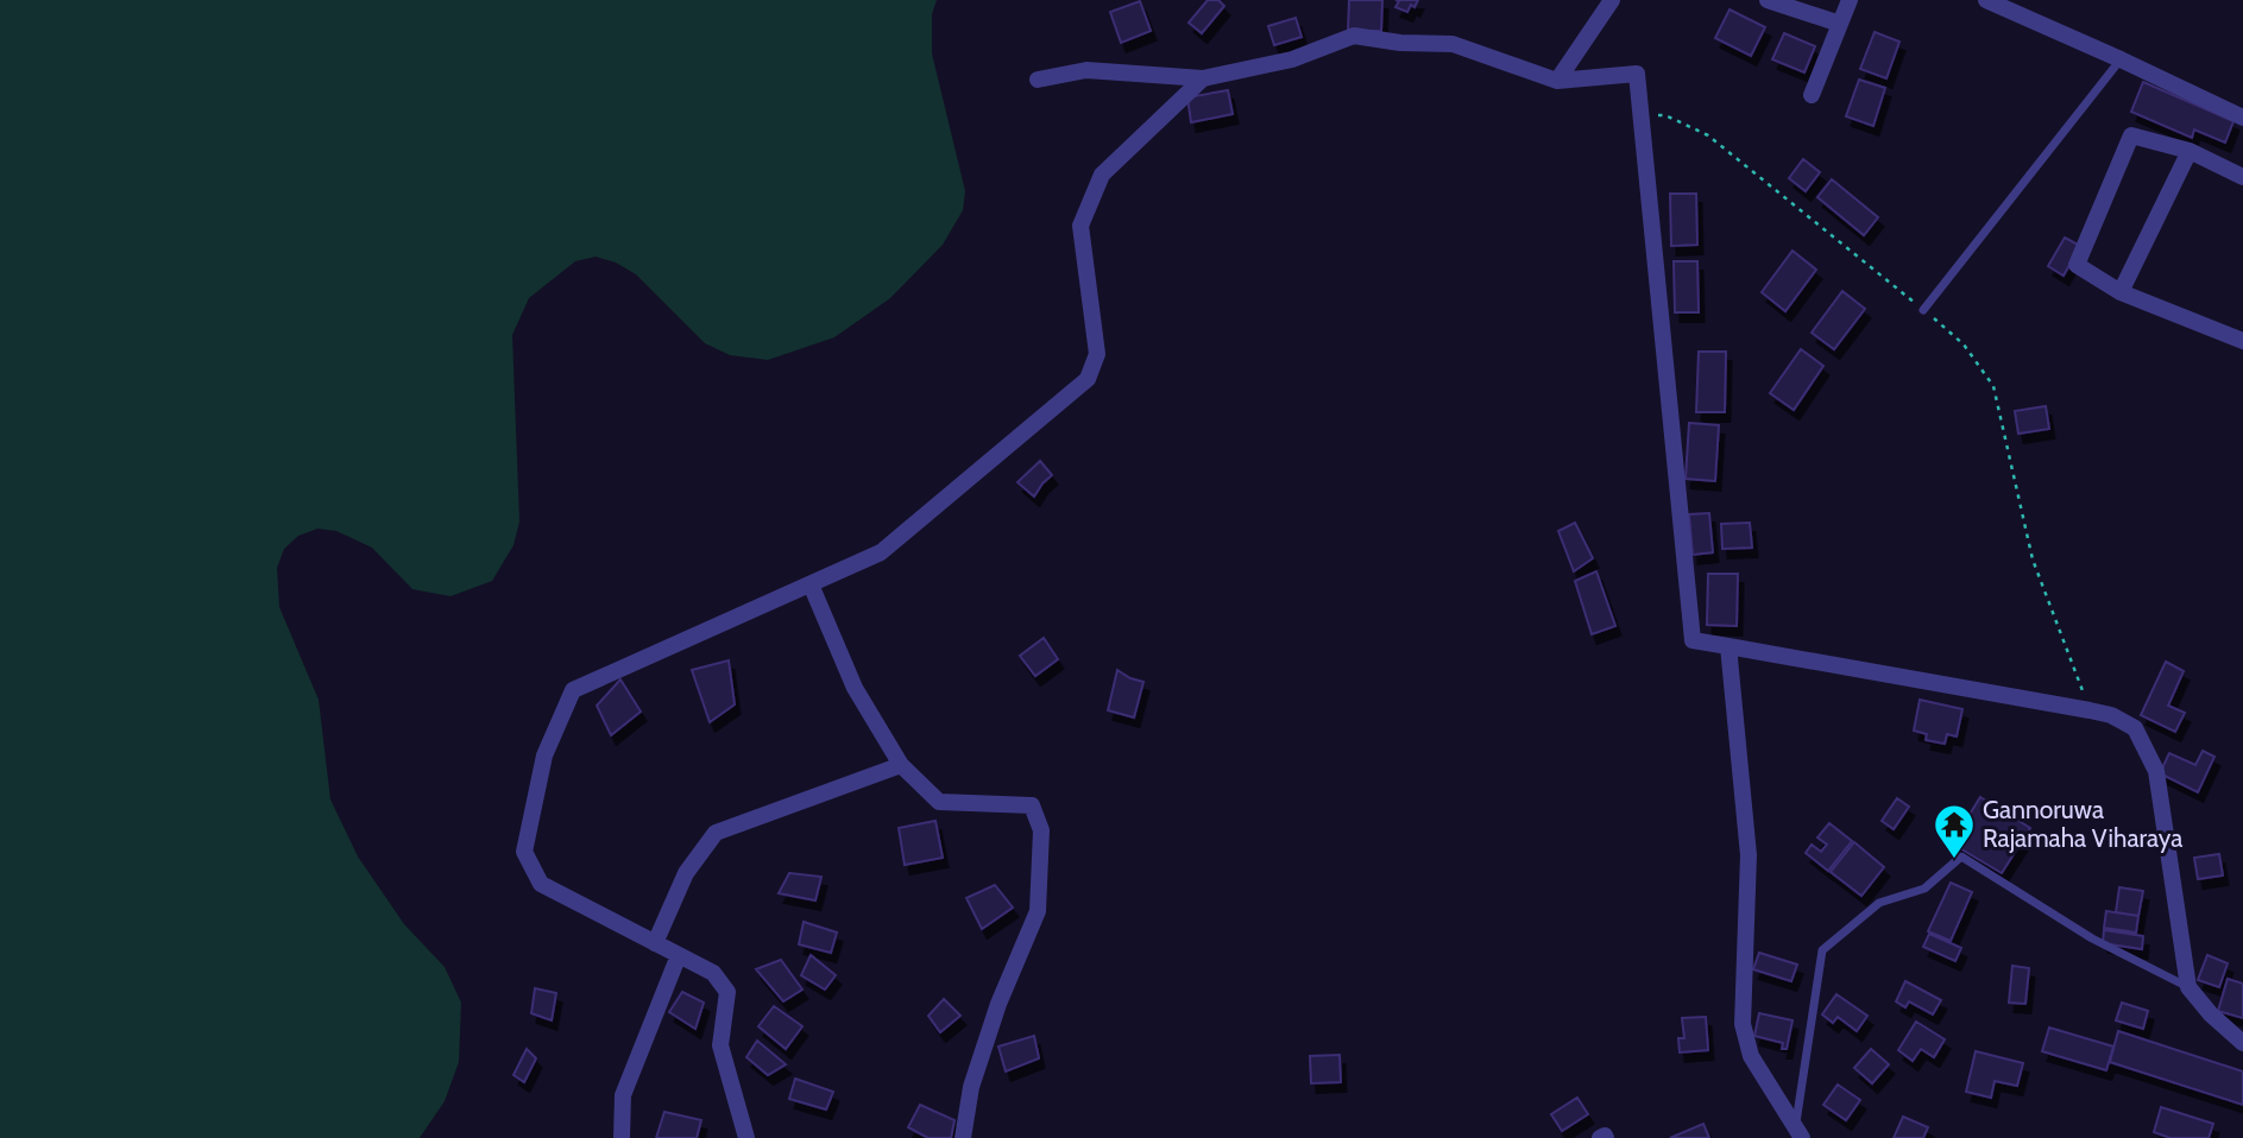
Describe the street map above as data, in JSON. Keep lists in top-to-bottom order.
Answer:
{
  "places": {
    "temple": ["Gannoruwa Rajamaha Viharaya"]
  }
}
